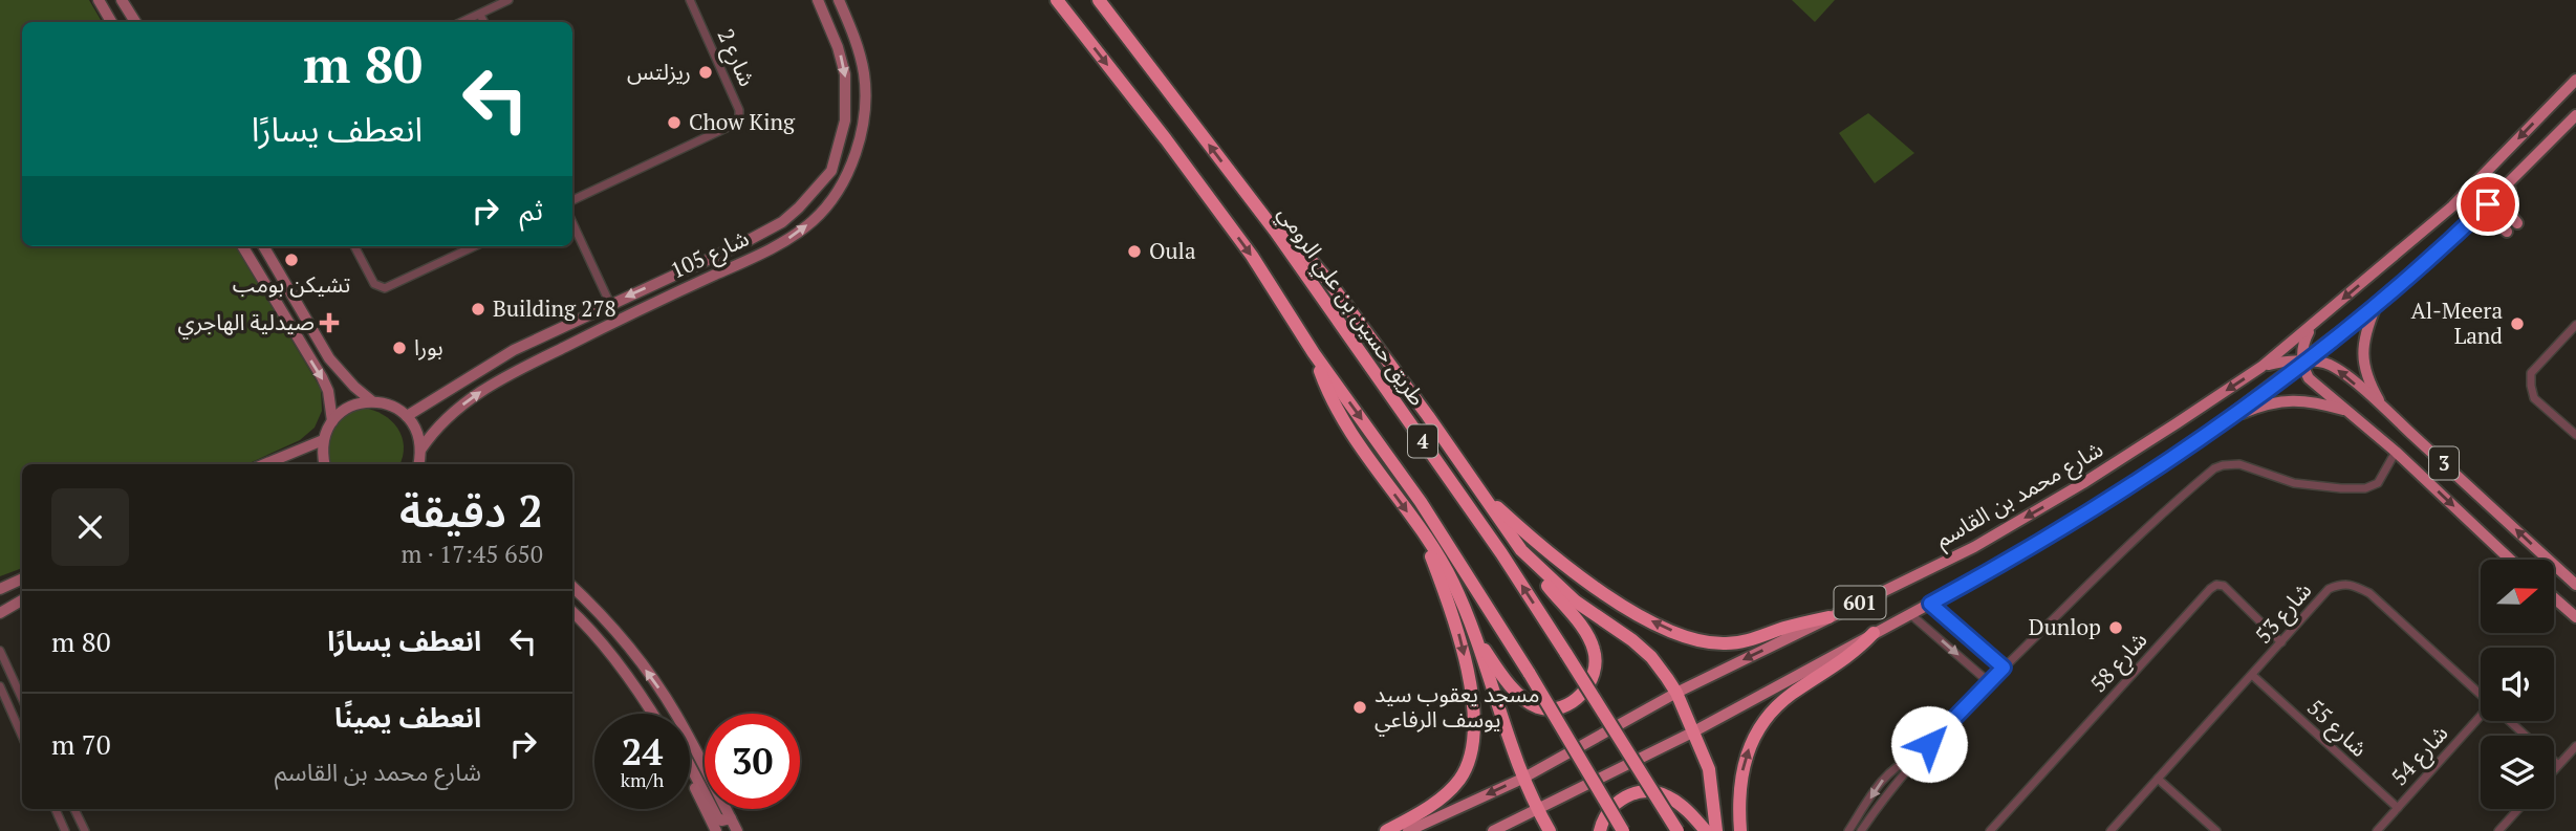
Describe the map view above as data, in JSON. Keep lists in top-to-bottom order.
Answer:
{
  "streets": {
    "highway": ["طريق حسين بن علي الرومي", "4"],
    "main road": ["3", "شارع محمد بن القاسم", "601"],
    "street": [
      "شارع 2",
      "شارع 105",
      "شارع 53",
      "شارع 58",
      "شارع 55",
      "شارع 54"
    ]
  },
  "crossings": [
    ["3", "601"],
    ["شارع 53", "شارع 58"],
    ["شارع 53", "شارع 55"],
    ["شارع 55", "شارع 54"]
  ],
  "places": {
    "other": [
      "ريزلتس",
      "Chow King",
      "Oula",
      "تشيكن بومب",
      "Building 278",
      "Al-Meera Land",
      "بورا",
      "Dunlop",
      "مسجد يعقوب سيد يوسف الرفاعي"
    ],
    "health": ["صيدلية الهاجري"]
  },
  "north": "right",
  "page": {
    "turn": ["80 m", "انعطف يسارًا"],
    "then": "ثم",
    "heading": ["2 دقيقة", "650 m · 17:45"],
    "list": [
      {
        "name": "انعطف يسارًا",
        "value": "80 m"
      },
      {
        "name": "انعطف يمينًا",
        "note": "شارع محمد بن القاسم",
        "value": "70 m"
      }
    ],
    "speed": "24 km/h",
    "limit": "30"
  }
}
